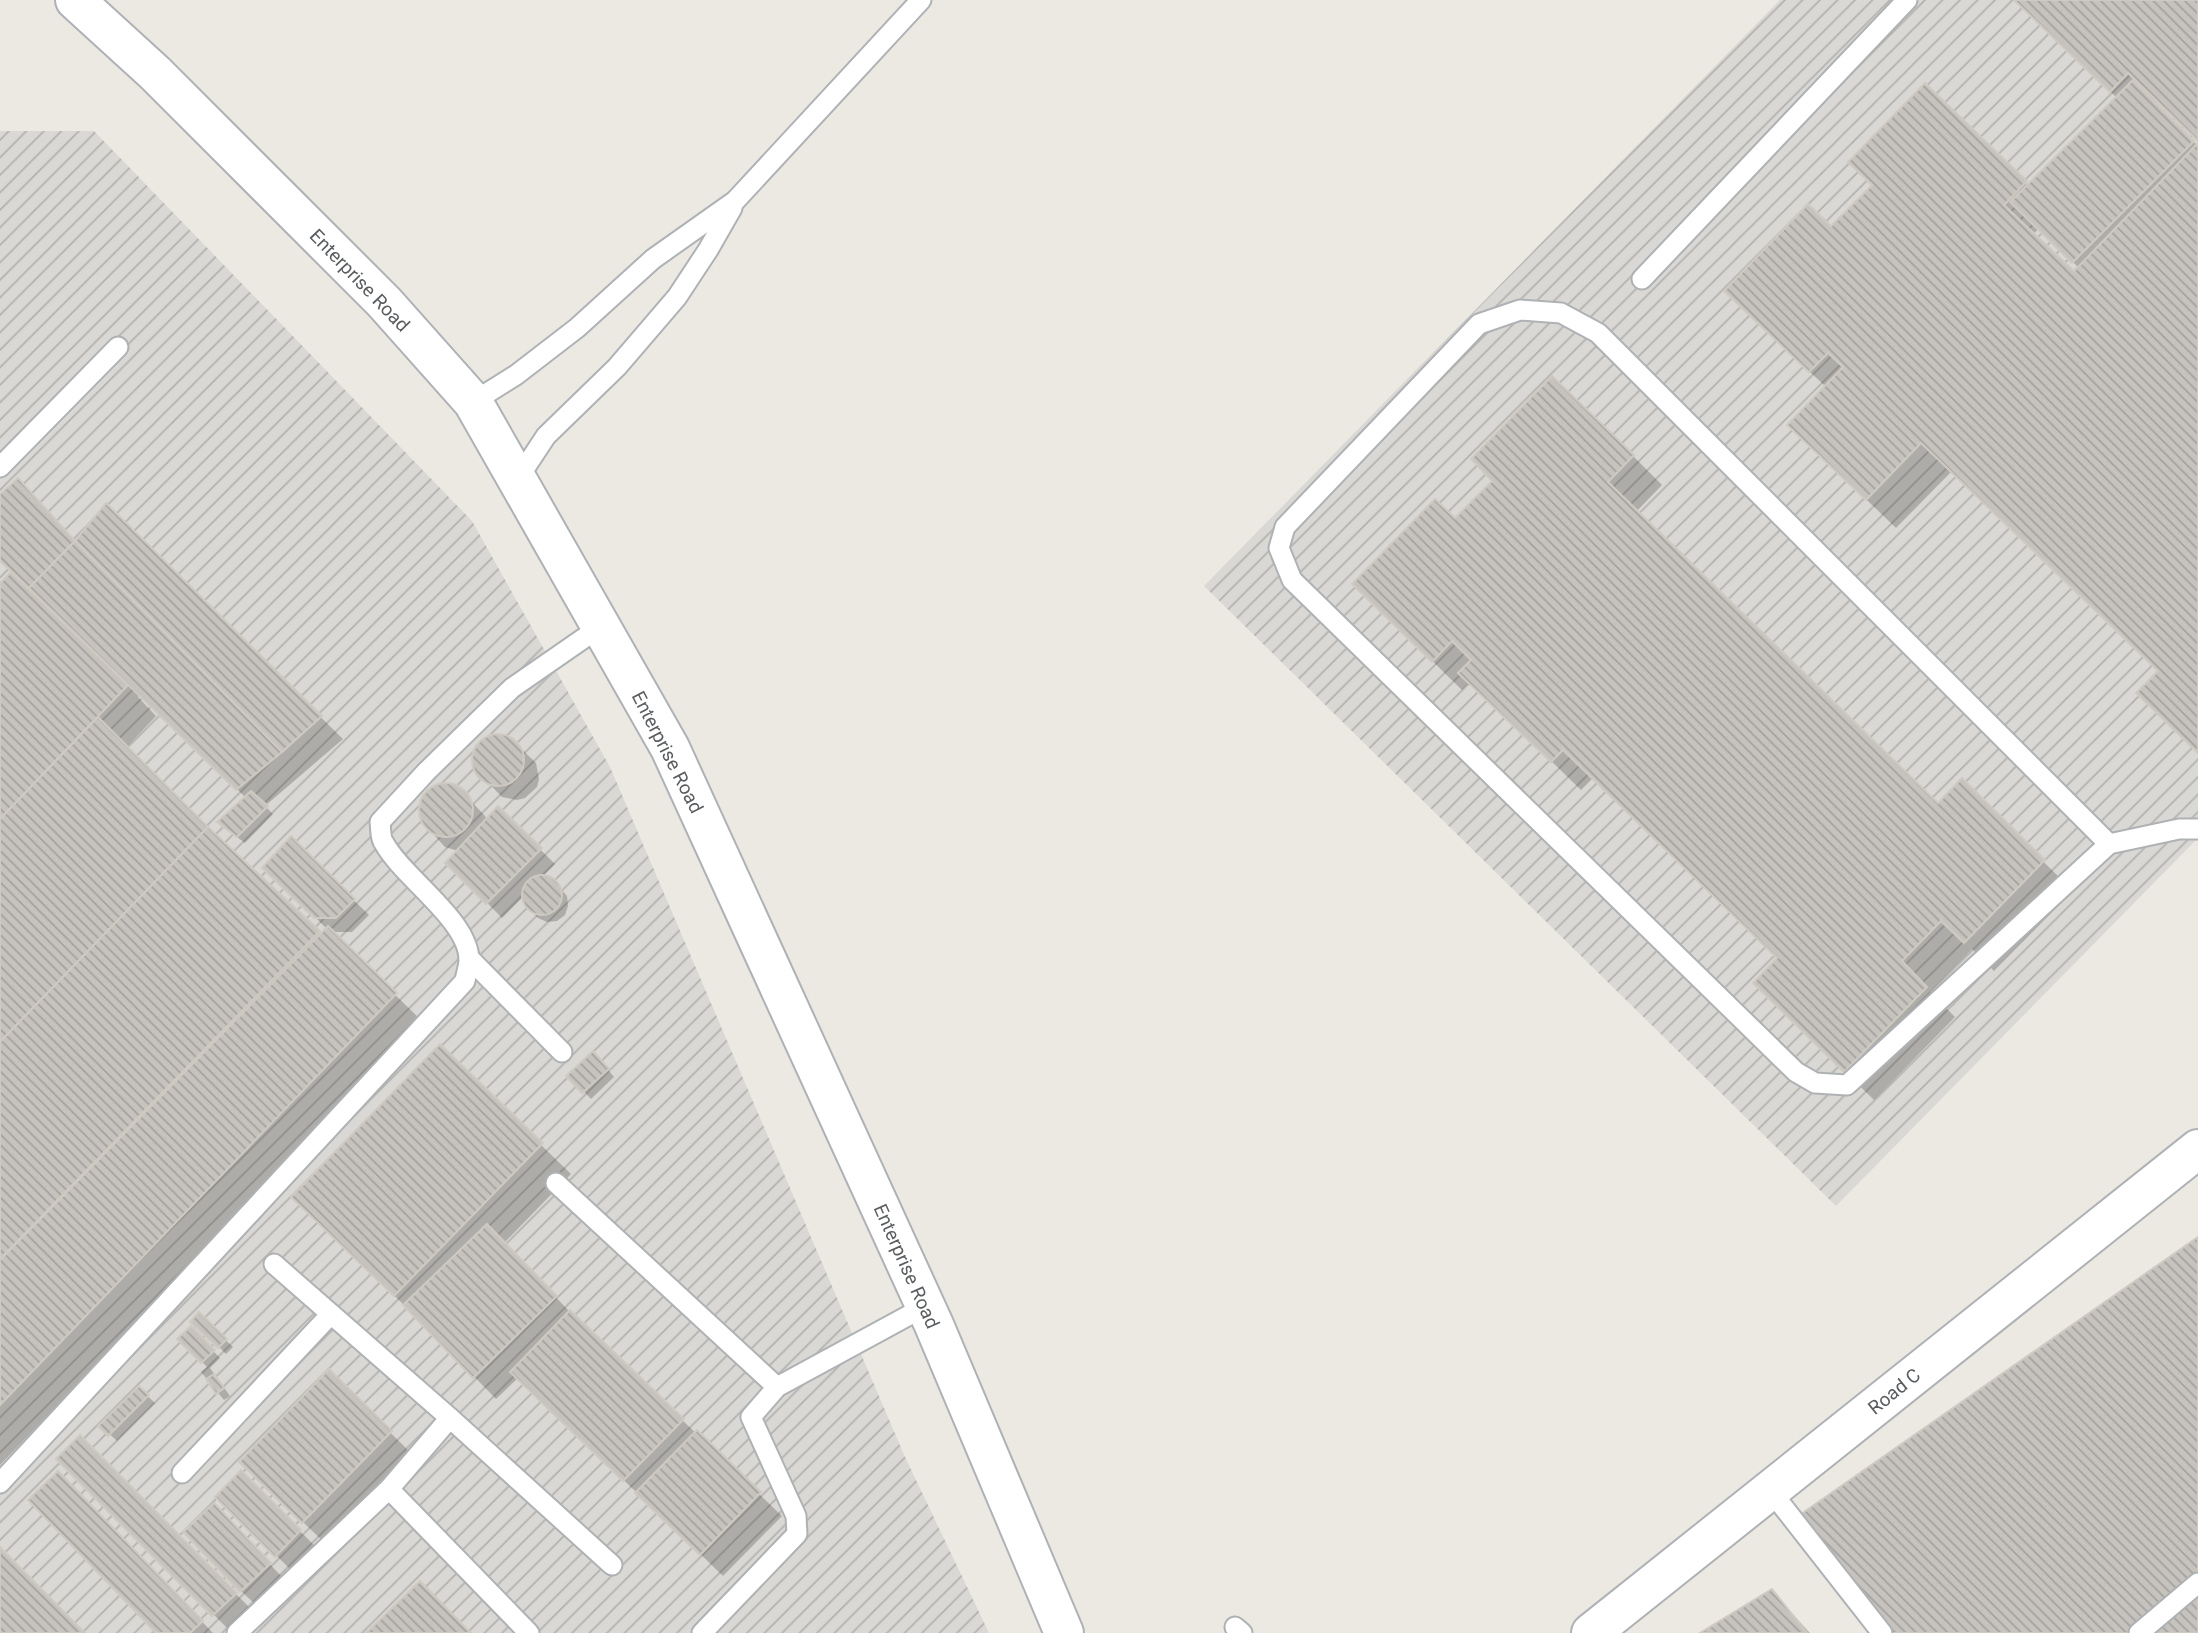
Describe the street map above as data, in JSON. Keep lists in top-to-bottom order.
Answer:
{
  "streets": {
    "main road": ["Enterprise Road", "Road C"]
  }
}
